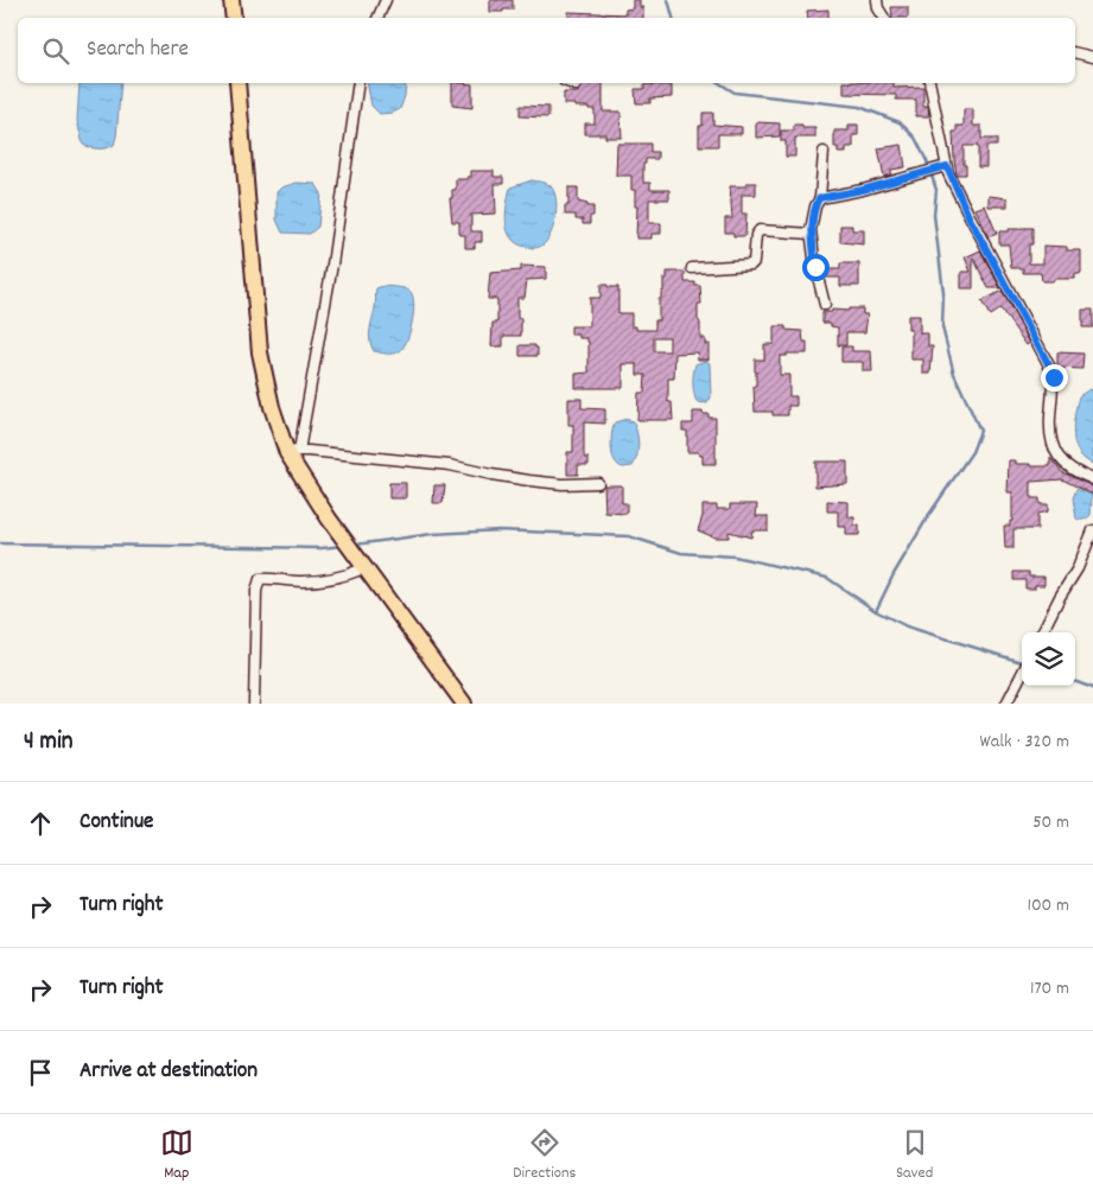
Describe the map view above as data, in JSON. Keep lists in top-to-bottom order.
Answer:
{
  "page": {
    "search": "Search here",
    "heading": ["4 min", "Walk · 320 m"],
    "list": [
      ["Continue", "50 m"],
      ["Turn right", "100 m"],
      ["Turn right", "170 m"],
      "Arrive at destination"
    ],
    "nav": ["Map", "Directions", "Saved"]
  }
}
